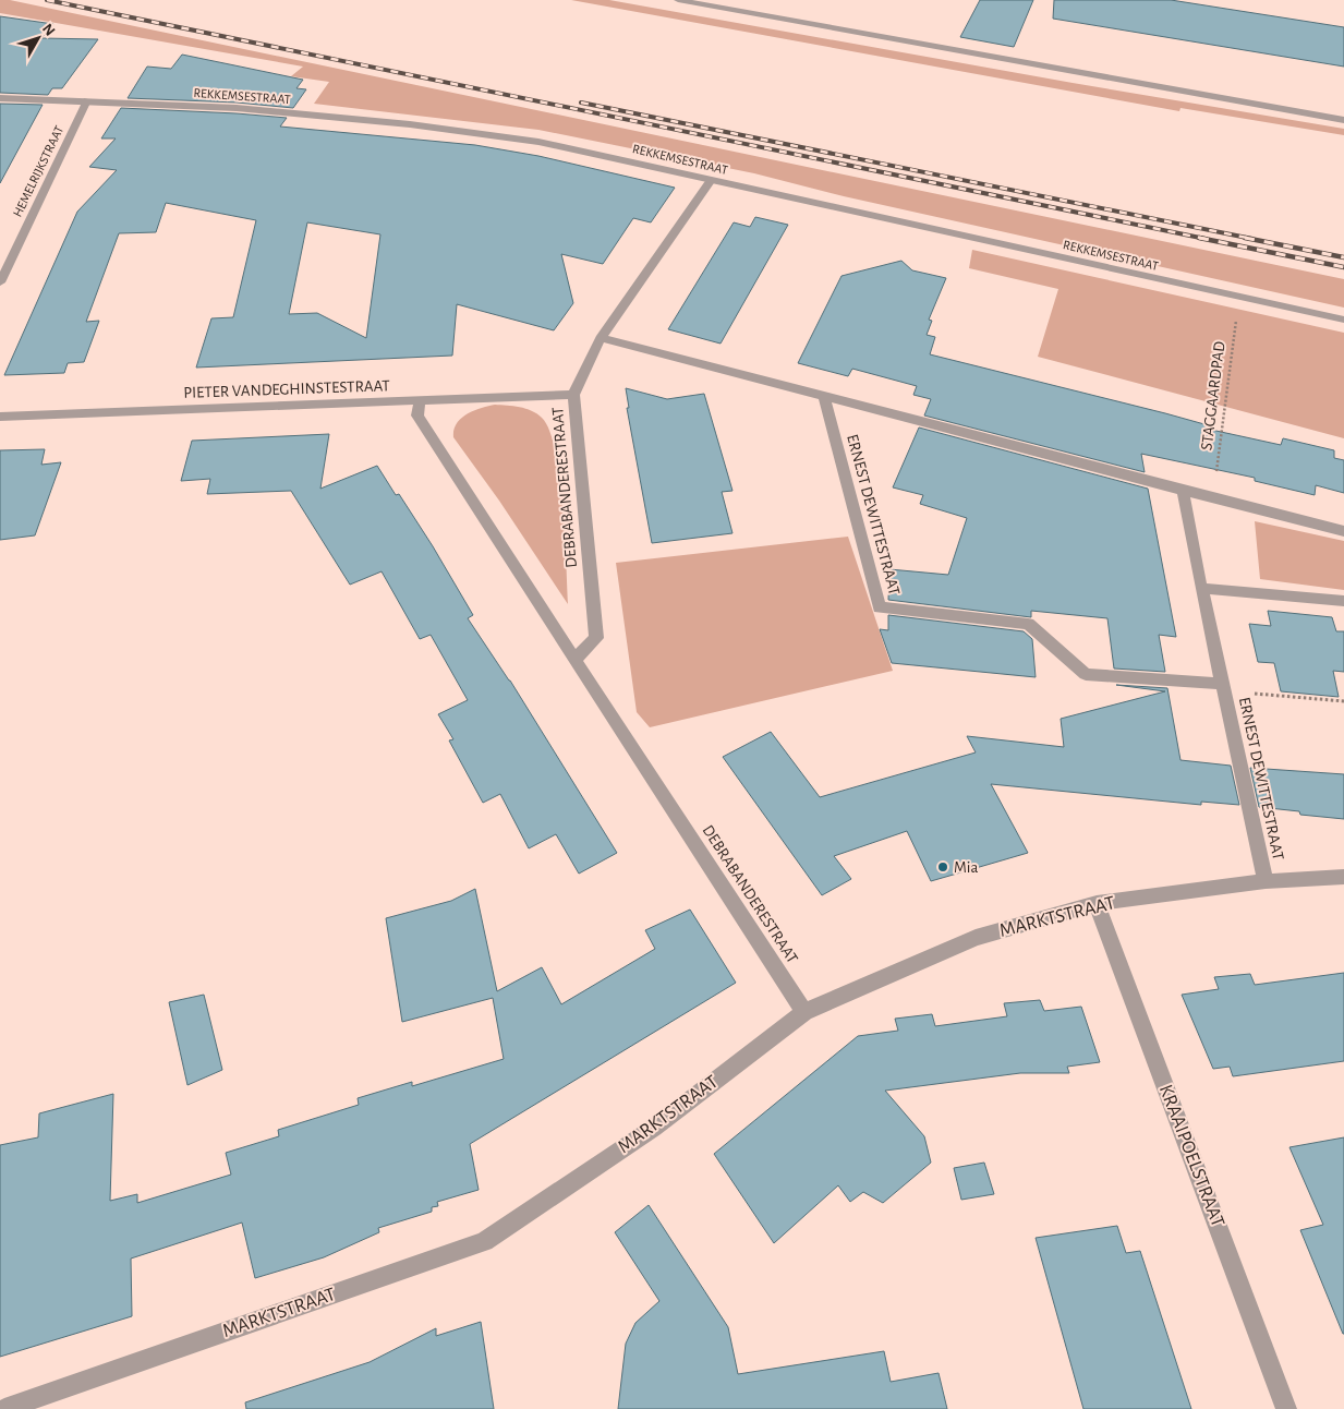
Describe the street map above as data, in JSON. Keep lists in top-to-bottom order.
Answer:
{
  "streets": {
    "street": [
      "REKKEMSESTRAAT",
      "HEMELRIJKSTRAAT",
      "PIETER VANDEGHINSTESTRAAT",
      "DEBRABANDERESTRAAT",
      "ERNEST DEWITTESTRAAT",
      "MARKTSTRAAT",
      "KRAAIPOELSTRAAT"
    ],
    "path": ["STAGGAARDPAD"]
  },
  "crossings": [
    ["REKKEMSESTRAAT", "HEMELRIJKSTRAAT"],
    ["REKKEMSESTRAAT", "STAGGAARDPAD"],
    ["REKKEMSESTRAAT", "DEBRABANDERESTRAAT"],
    ["PIETER VANDEGHINSTESTRAAT", "DEBRABANDERESTRAAT"],
    ["STAGGAARDPAD", "ERNEST DEWITTESTRAAT"],
    ["DEBRABANDERESTRAAT", "ERNEST DEWITTESTRAAT"],
    ["DEBRABANDERESTRAAT", "MARKTSTRAAT"],
    ["ERNEST DEWITTESTRAAT", "MARKTSTRAAT"],
    ["MARKTSTRAAT", "KRAAIPOELSTRAAT"]
  ],
  "places": ["Mia"],
  "north": "top right"
}
